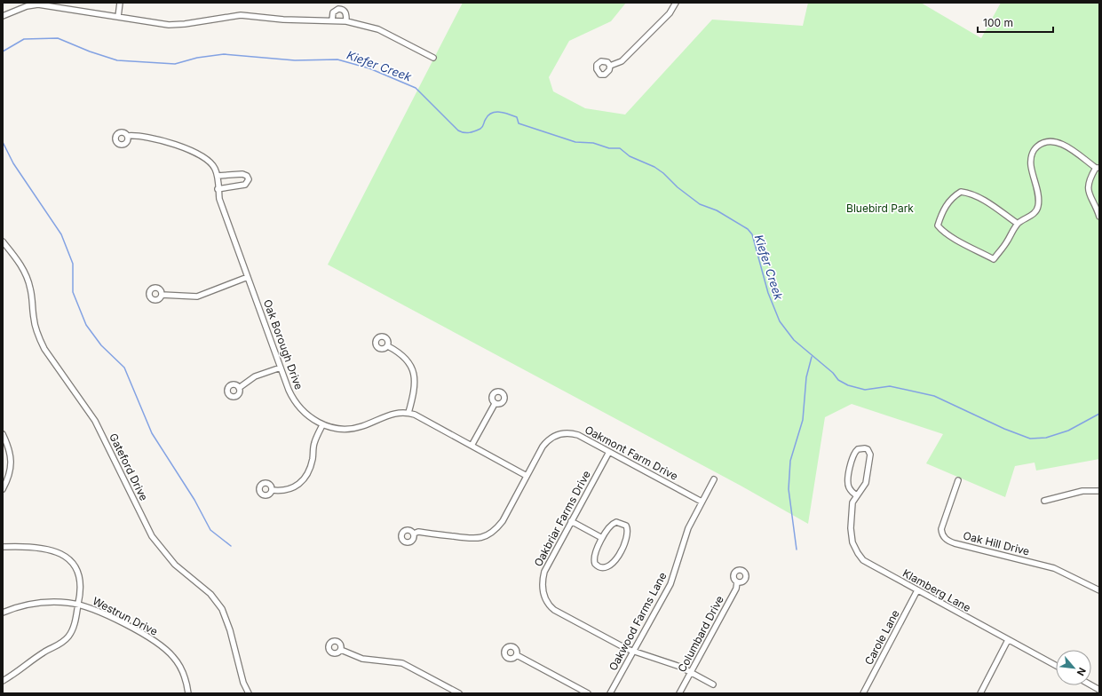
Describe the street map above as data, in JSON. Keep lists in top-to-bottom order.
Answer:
{
  "streets": {
    "street": [
      "Oak Borough Drive",
      "Oakmont Farm Drive",
      "Gateford Drive",
      "Oakbriar Farms Drive",
      "Oak Hill Drive",
      "Klamberg Lane",
      "Westrun Drive",
      "Oakwood Farms Lane",
      "Columbard Drive",
      "Carole Lane"
    ]
  },
  "crossings": [
    ["Oakmont Farm Drive", "Oakbriar Farms Drive"],
    ["Oakmont Farm Drive", "Oakwood Farms Lane"],
    ["Oakbriar Farms Drive", "Oakwood Farms Lane"],
    ["Oakbriar Farms Drive", "Columbard Drive"],
    ["Klamberg Lane", "Carole Lane"]
  ],
  "water": ["Kiefer Creek"],
  "parks": ["Bluebird Park"],
  "scale_bar": "100 m",
  "north": "bottom right"
}
